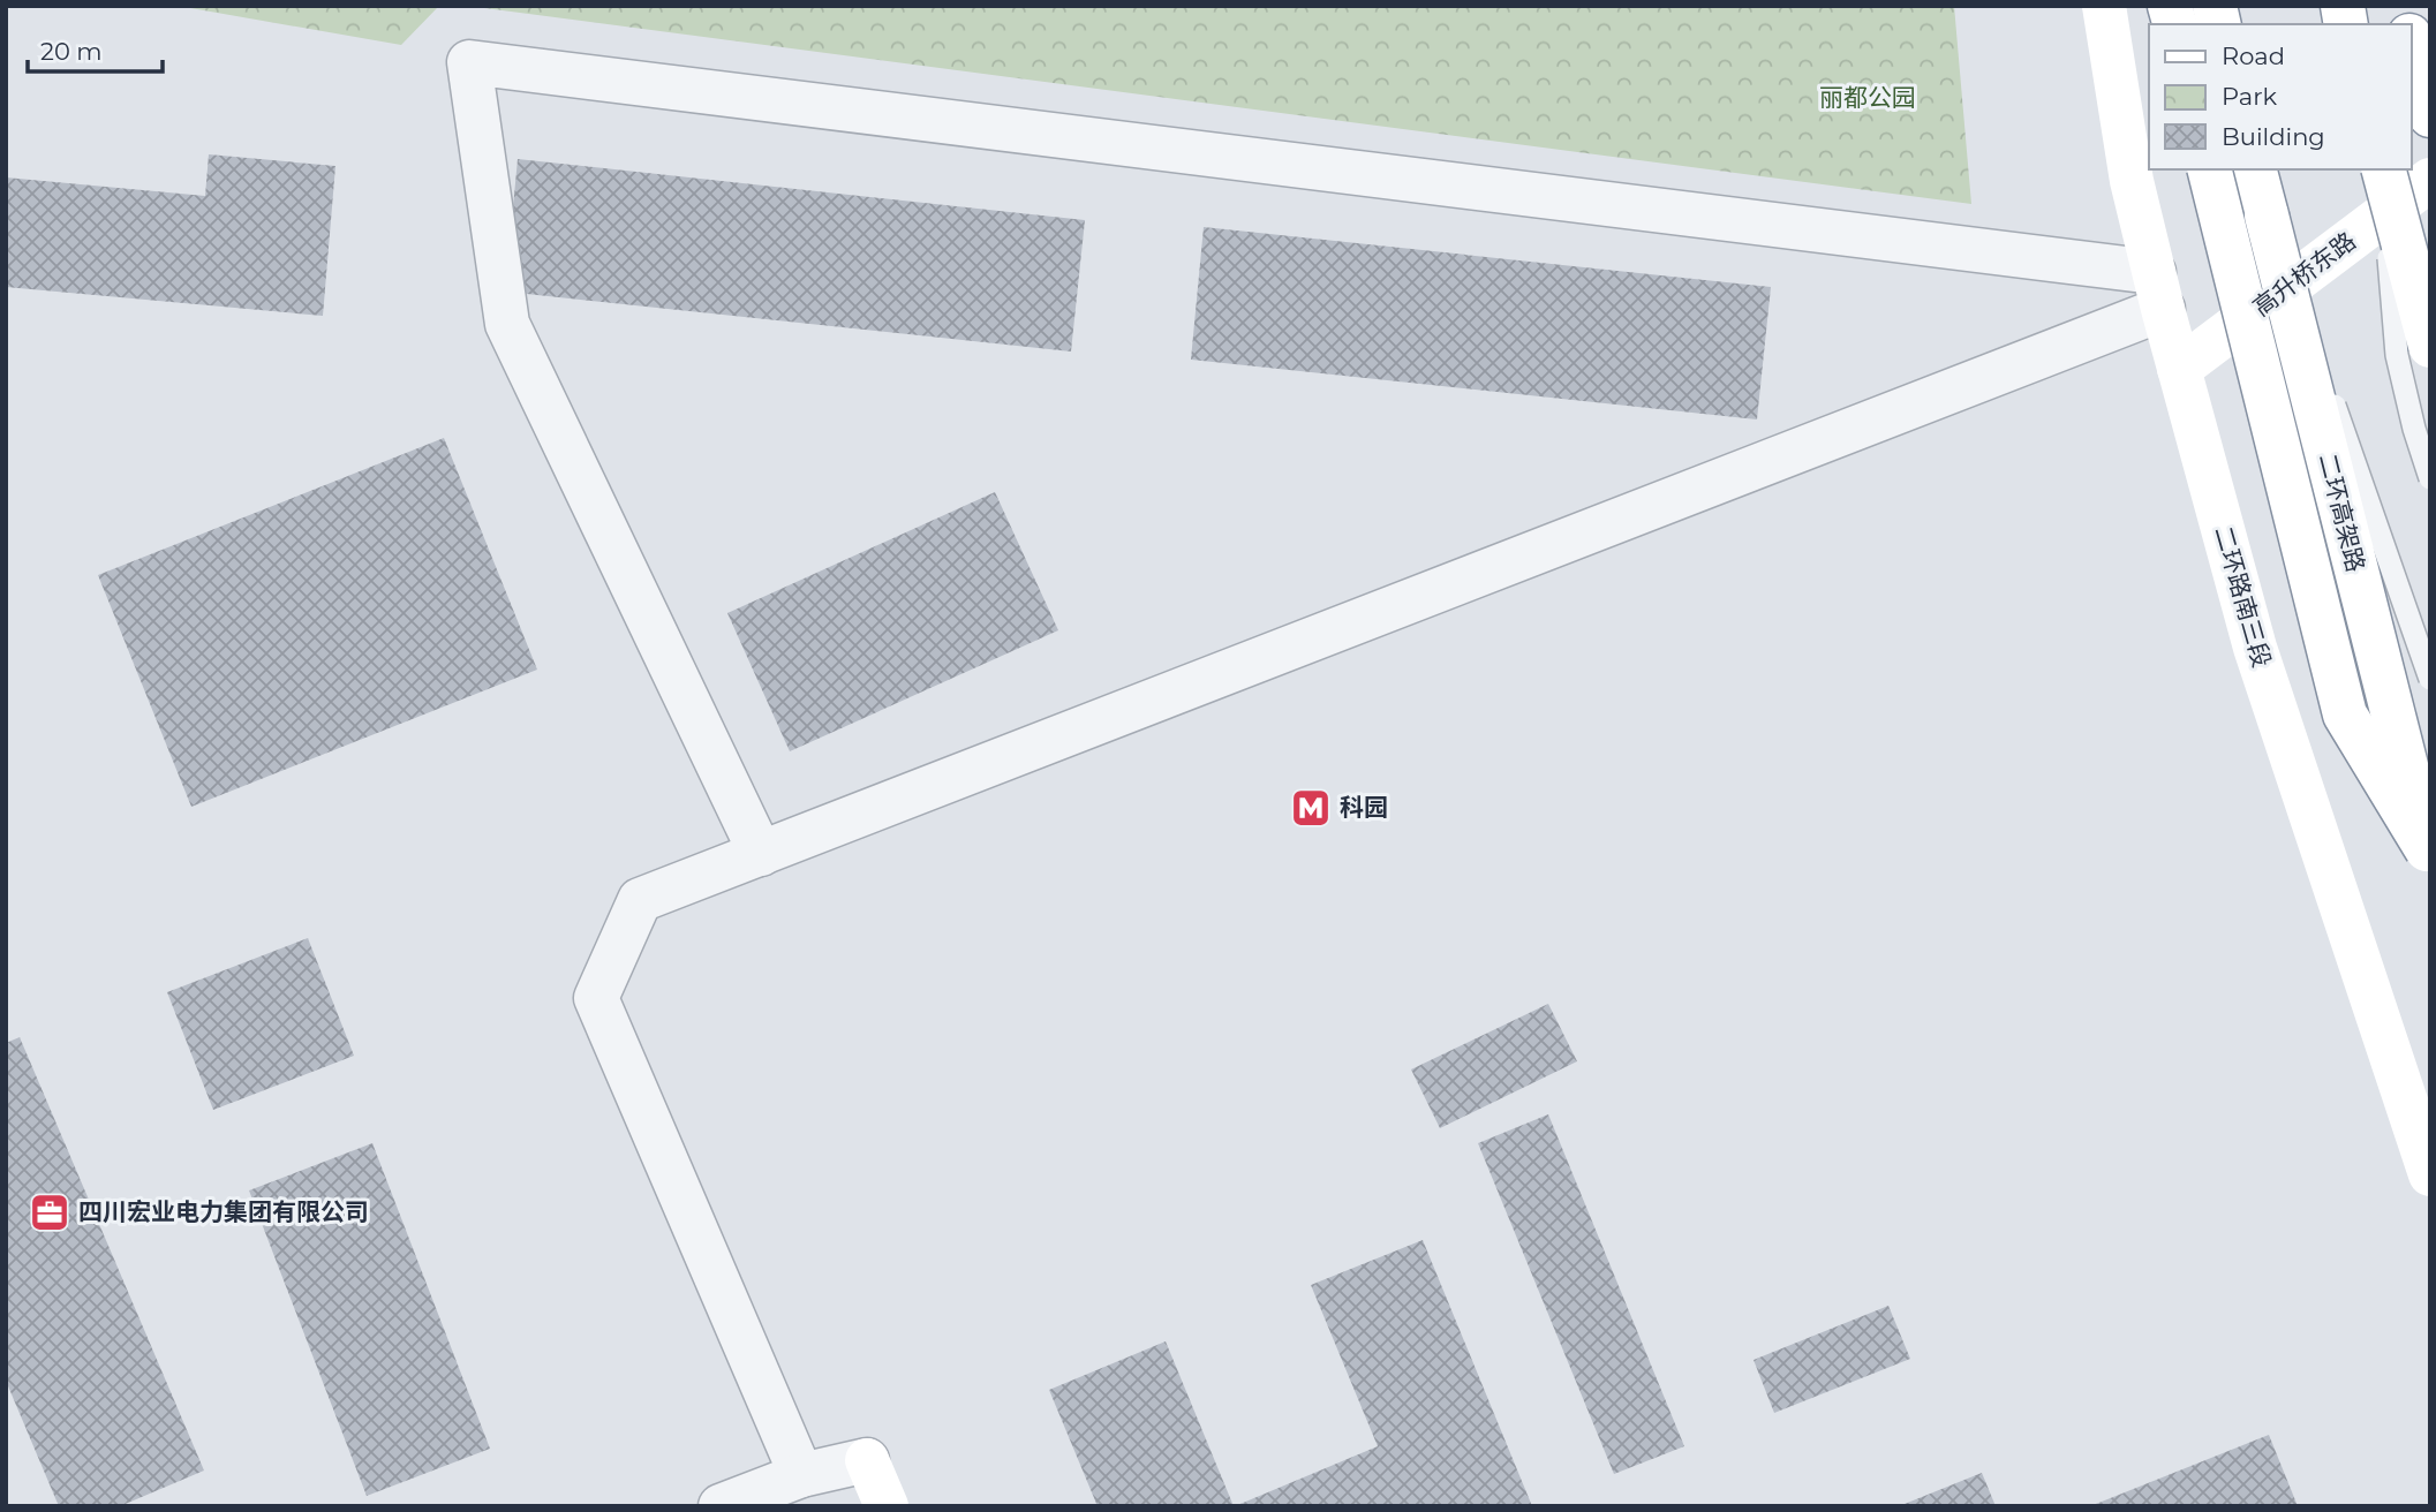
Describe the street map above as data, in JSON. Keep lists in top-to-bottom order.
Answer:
{
  "streets": {
    "main road": ["高升桥东路", "二环高架路", "二环路南三段"]
  },
  "crossings": [
    ["高升桥东路", "二环路南三段"]
  ],
  "parks": ["丽都公园"],
  "places": {
    "metro station": ["科园"],
    "office": ["四川宏业电力集团有限公司"]
  },
  "legend": ["Road", "Park", "Building"],
  "scale_bar": "20 m"
}
